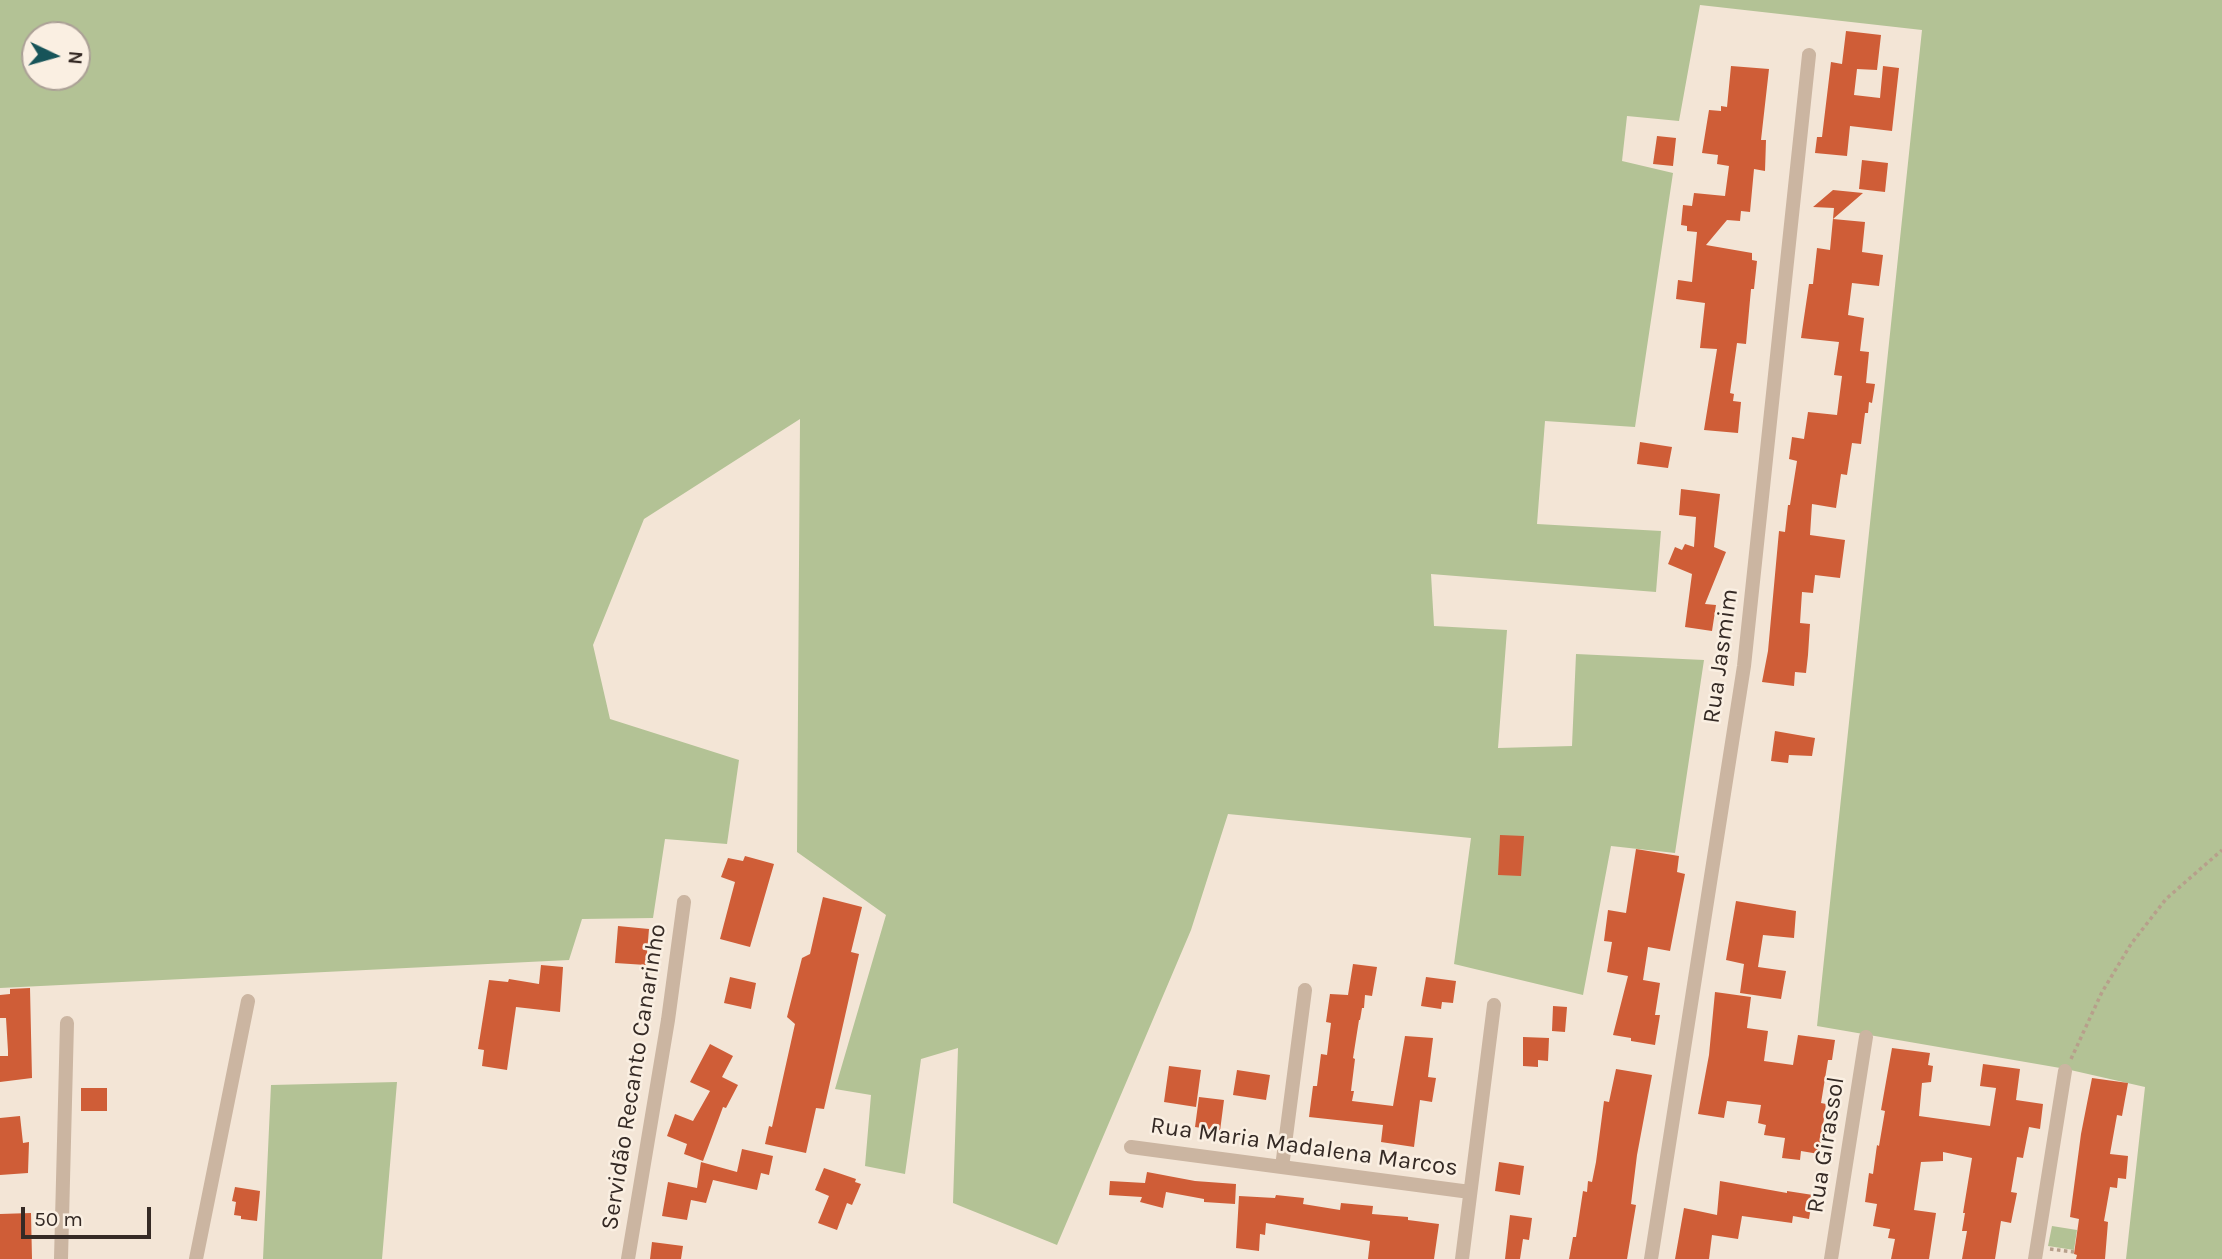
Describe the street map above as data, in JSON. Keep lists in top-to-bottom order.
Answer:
{
  "streets": {
    "street": [
      "Rua Jasmim",
      "Servidão Recanto Canarinho",
      "Rua Girassol",
      "Rua Maria Madalena Marcos"
    ]
  },
  "scale_bar": "50 m",
  "north": "right"
}
